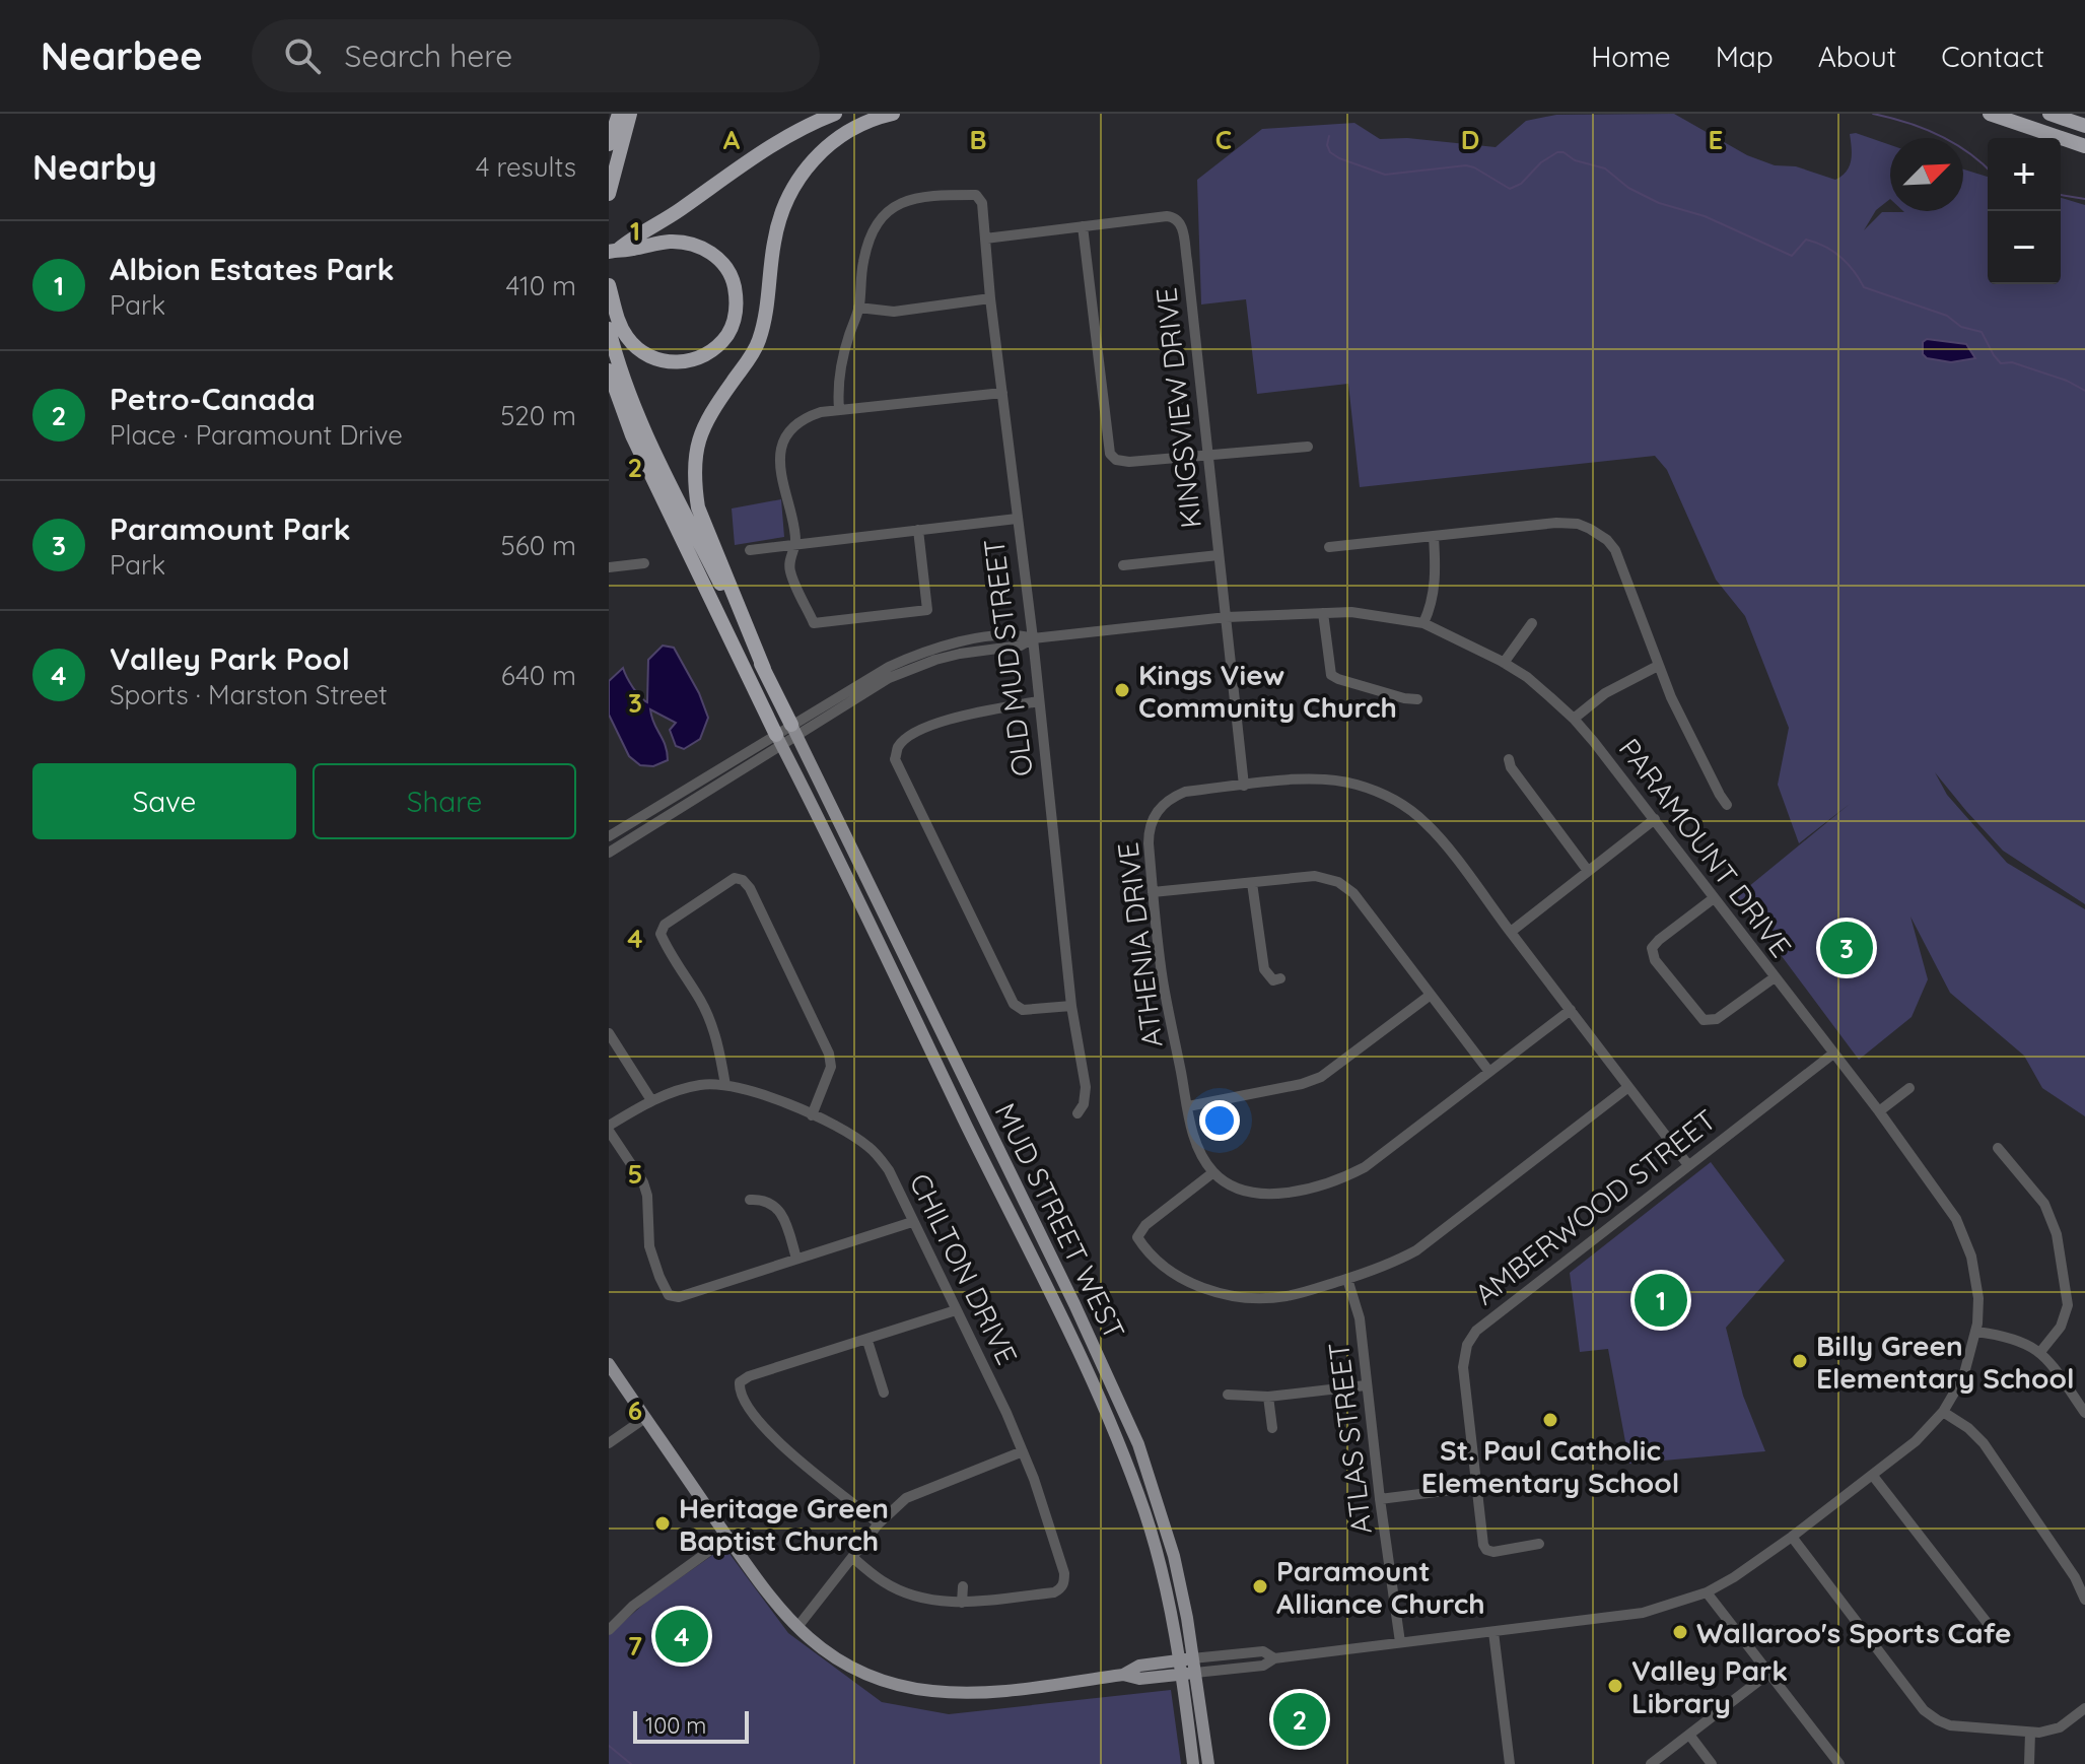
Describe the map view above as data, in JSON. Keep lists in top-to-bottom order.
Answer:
{
  "streets": {
    "main road": ["PARAMOUNT DRIVE", "MUD STREET WEST"],
    "street": [
      "KINGSVIEW DRIVE",
      "OLD MUD STREET",
      "ATHENIA DRIVE",
      "AMBERWOOD STREET",
      "CHILTON DRIVE",
      "ATLAS STREET"
    ]
  },
  "crossings": [
    ["KINGSVIEW DRIVE", "OLD MUD STREET"],
    ["KINGSVIEW DRIVE", "PARAMOUNT DRIVE"],
    ["KINGSVIEW DRIVE", "ATHENIA DRIVE"],
    ["OLD MUD STREET", "PARAMOUNT DRIVE"],
    ["PARAMOUNT DRIVE", "AMBERWOOD STREET"],
    ["PARAMOUNT DRIVE", "MUD STREET WEST"],
    ["PARAMOUNT DRIVE", "ATLAS STREET"],
    ["ATHENIA DRIVE", "AMBERWOOD STREET"]
  ],
  "places": [
    "Kings View Community Church",
    "Billy Green Elementary School",
    "St. Paul Catholic Elementary School",
    "Heritage Green Baptist Church",
    "Paramount Alliance Church",
    "Wallaroo's Sports Cafe",
    "Valley Park Library"
  ],
  "scale_bar": "100 m",
  "north": "top right",
  "page": {
    "header": "Nearbee",
    "search": "Search here",
    "nav": [
      "Home",
      "Map",
      "About",
      "Contact"
    ],
    "heading": ["Nearby", "4 results"],
    "map_buttons": ["+", "−"],
    "list": [
      {
        "mark": "1",
        "name": "Albion Estates Park",
        "note": "Park",
        "value": "410 m"
      },
      {
        "mark": "2",
        "name": "Petro-Canada",
        "note": "Place · Paramount Drive",
        "value": "520 m"
      },
      {
        "mark": "3",
        "name": "Paramount Park",
        "note": "Park",
        "value": "560 m"
      },
      {
        "mark": "4",
        "name": "Valley Park Pool",
        "note": "Sports · Marston Street",
        "value": "640 m"
      }
    ],
    "buttons": ["Save", "Share"],
    "pins": [
      "3",
      "1",
      "4",
      "2"
    ],
    "scale": "100 m"
  },
  "grid": {
    "columns": [
      "A",
      "B",
      "C",
      "D",
      "E"
    ],
    "rows": [
      "1",
      "2",
      "3",
      "4",
      "5",
      "6",
      "7"
    ]
  }
}
